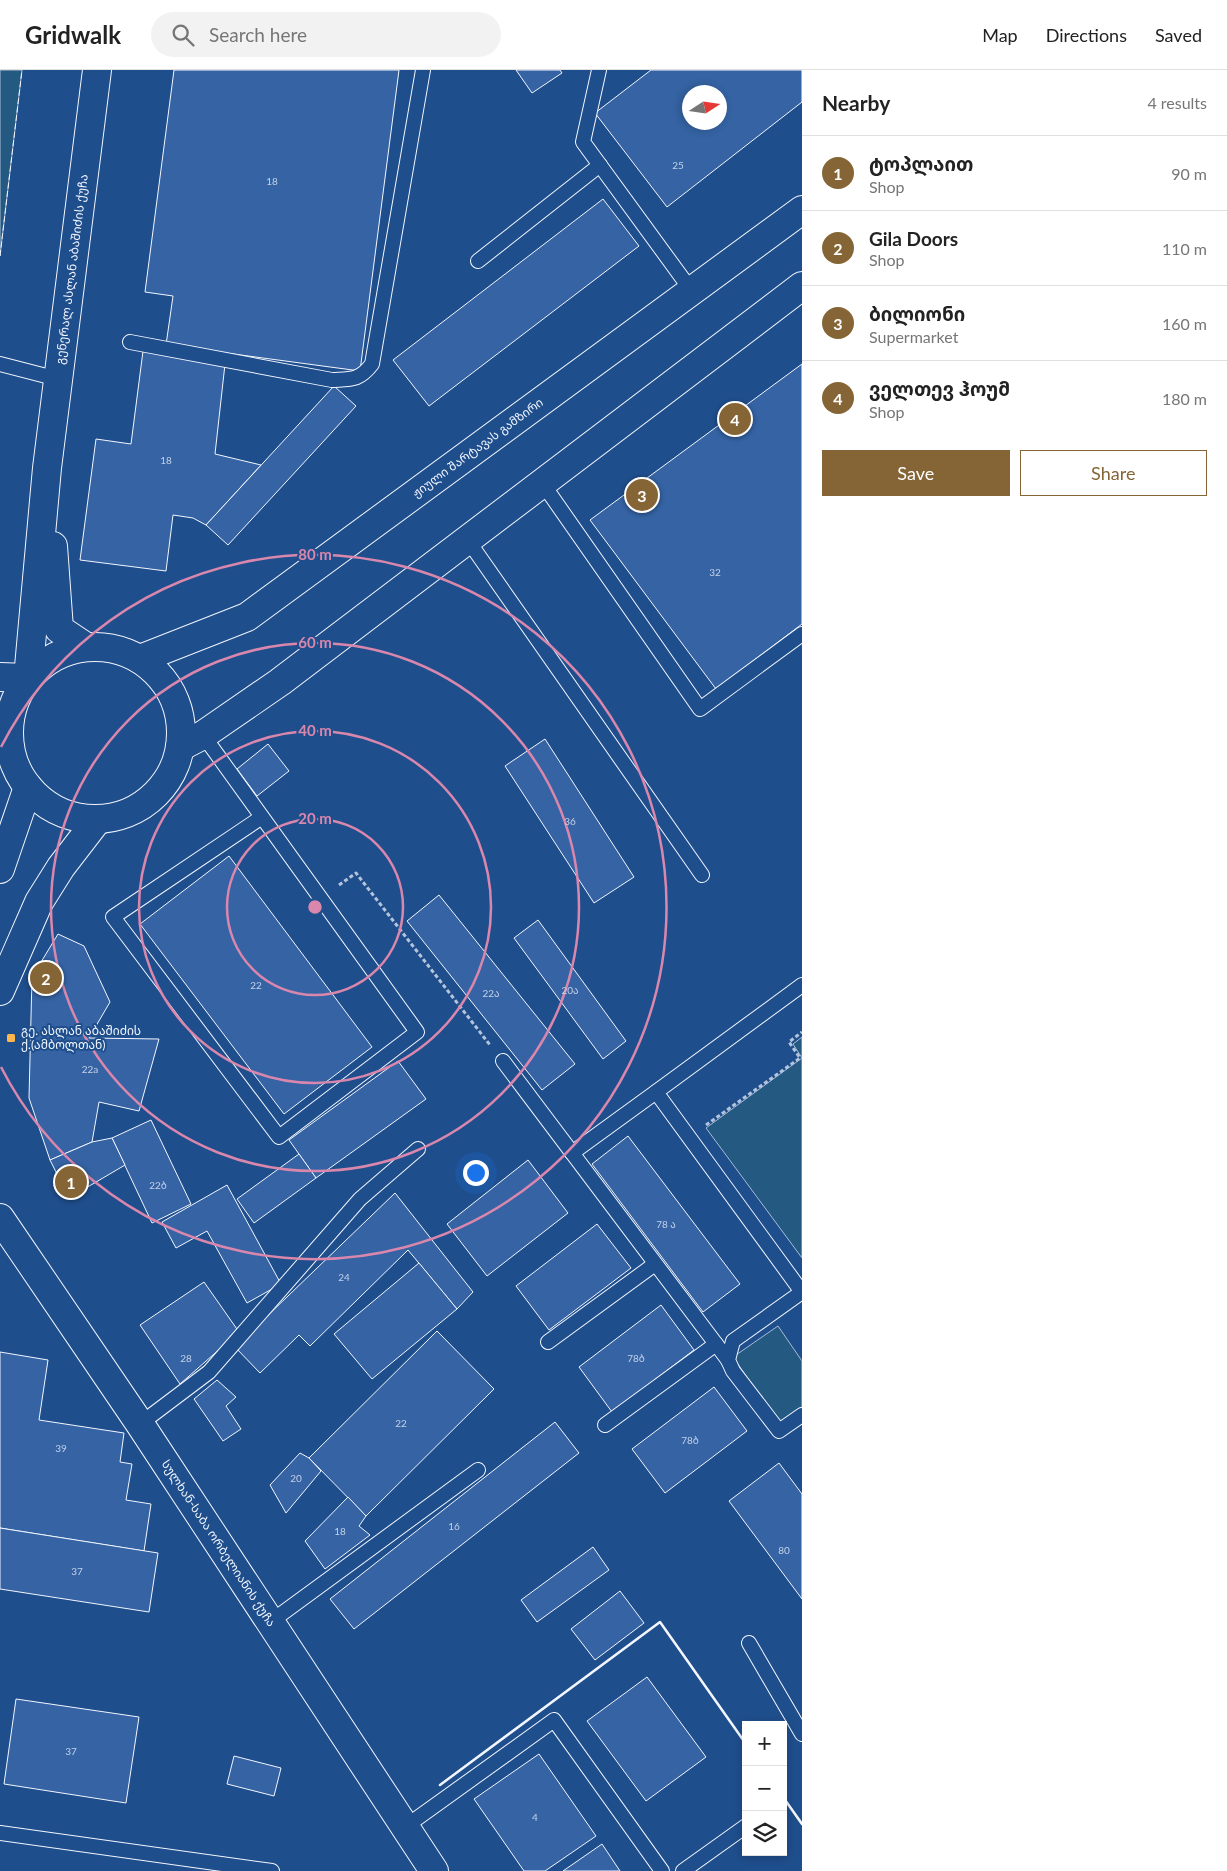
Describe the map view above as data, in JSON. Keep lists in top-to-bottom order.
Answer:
{
  "streets": {
    "main road": ["გენერალ ასლან აბაშიძის ქუჩა", "ჟიული შარტავას გამზირი", "სულხან-საბა ორბელიანის ქუჩა"]
  },
  "crossings": [
    ["გენერალ ასლან აბაშიძის ქუჩა", "ჟიული შარტავას გამზირი"]
  ],
  "places": {
    "transit": ["გე. ასლან აბაშიძის ქ.(ამბოლთან)"]
  },
  "house_numbers": [
    "25",
    "18",
    "18",
    "32",
    "36",
    "22",
    "20ა",
    "22ა",
    "22a",
    "22ბ",
    "78 ა",
    "24",
    "28",
    "78ბ",
    "22",
    "78ბ",
    "39",
    "20",
    "16",
    "18",
    "80",
    "37",
    "37",
    "4"
  ],
  "north": "right",
  "page": {
    "header": "Gridwalk",
    "search": "Search here",
    "nav": ["Map", "Directions", "Saved"],
    "heading": ["Nearby", "4 results"],
    "list": [
      {
        "mark": "1",
        "name": "ტოპლაით",
        "note": "Shop",
        "value": "90 m"
      },
      {
        "mark": "2",
        "name": "Gila Doors",
        "note": "Shop",
        "value": "110 m"
      },
      {
        "mark": "3",
        "name": "ბილიონი",
        "note": "Supermarket",
        "value": "160 m"
      },
      {
        "mark": "4",
        "name": "ველთევ ჰოუმ",
        "note": "Shop",
        "value": "180 m"
      }
    ],
    "pins": [
      "4",
      "3",
      "2",
      "1"
    ],
    "buttons": ["Save", "Share"],
    "map_buttons": ["+", "−"]
  },
  "rings": [
    "80 m",
    "60 m",
    "40 m",
    "20 m"
  ]
}
